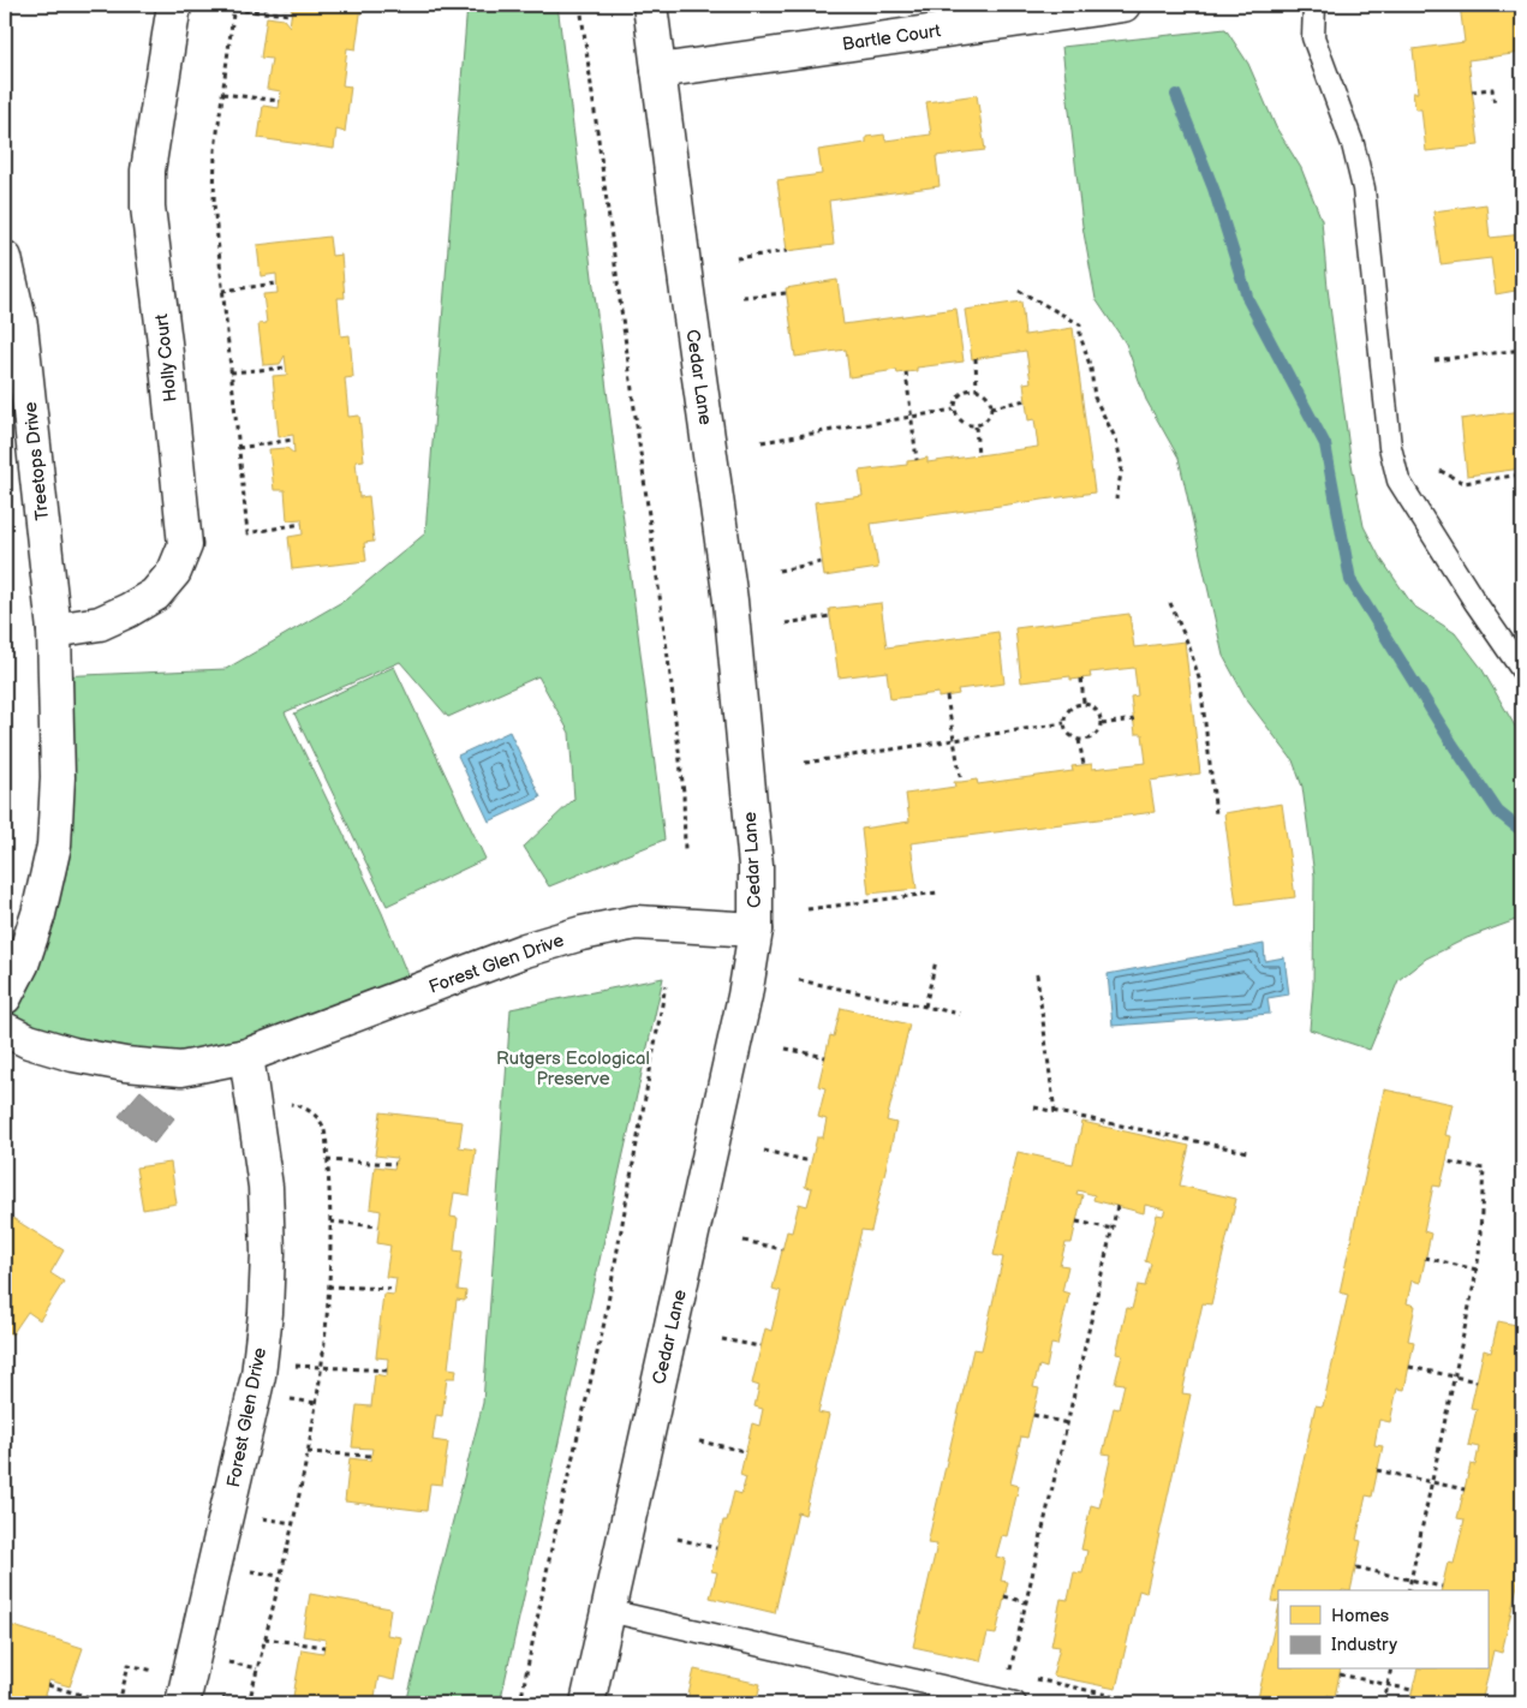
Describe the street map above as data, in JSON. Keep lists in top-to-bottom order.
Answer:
{
  "streets": {
    "street": [
      "Bartle Court",
      "Holly Court",
      "Cedar Lane",
      "Treetops Drive",
      "Forest Glen Drive"
    ]
  },
  "crossings": [
    ["Bartle Court", "Cedar Lane"],
    ["Holly Court", "Treetops Drive"],
    ["Cedar Lane", "Forest Glen Drive"]
  ],
  "parks": ["Rutgers Ecological Preserve"],
  "legend": ["Homes", "Industry"]
}
